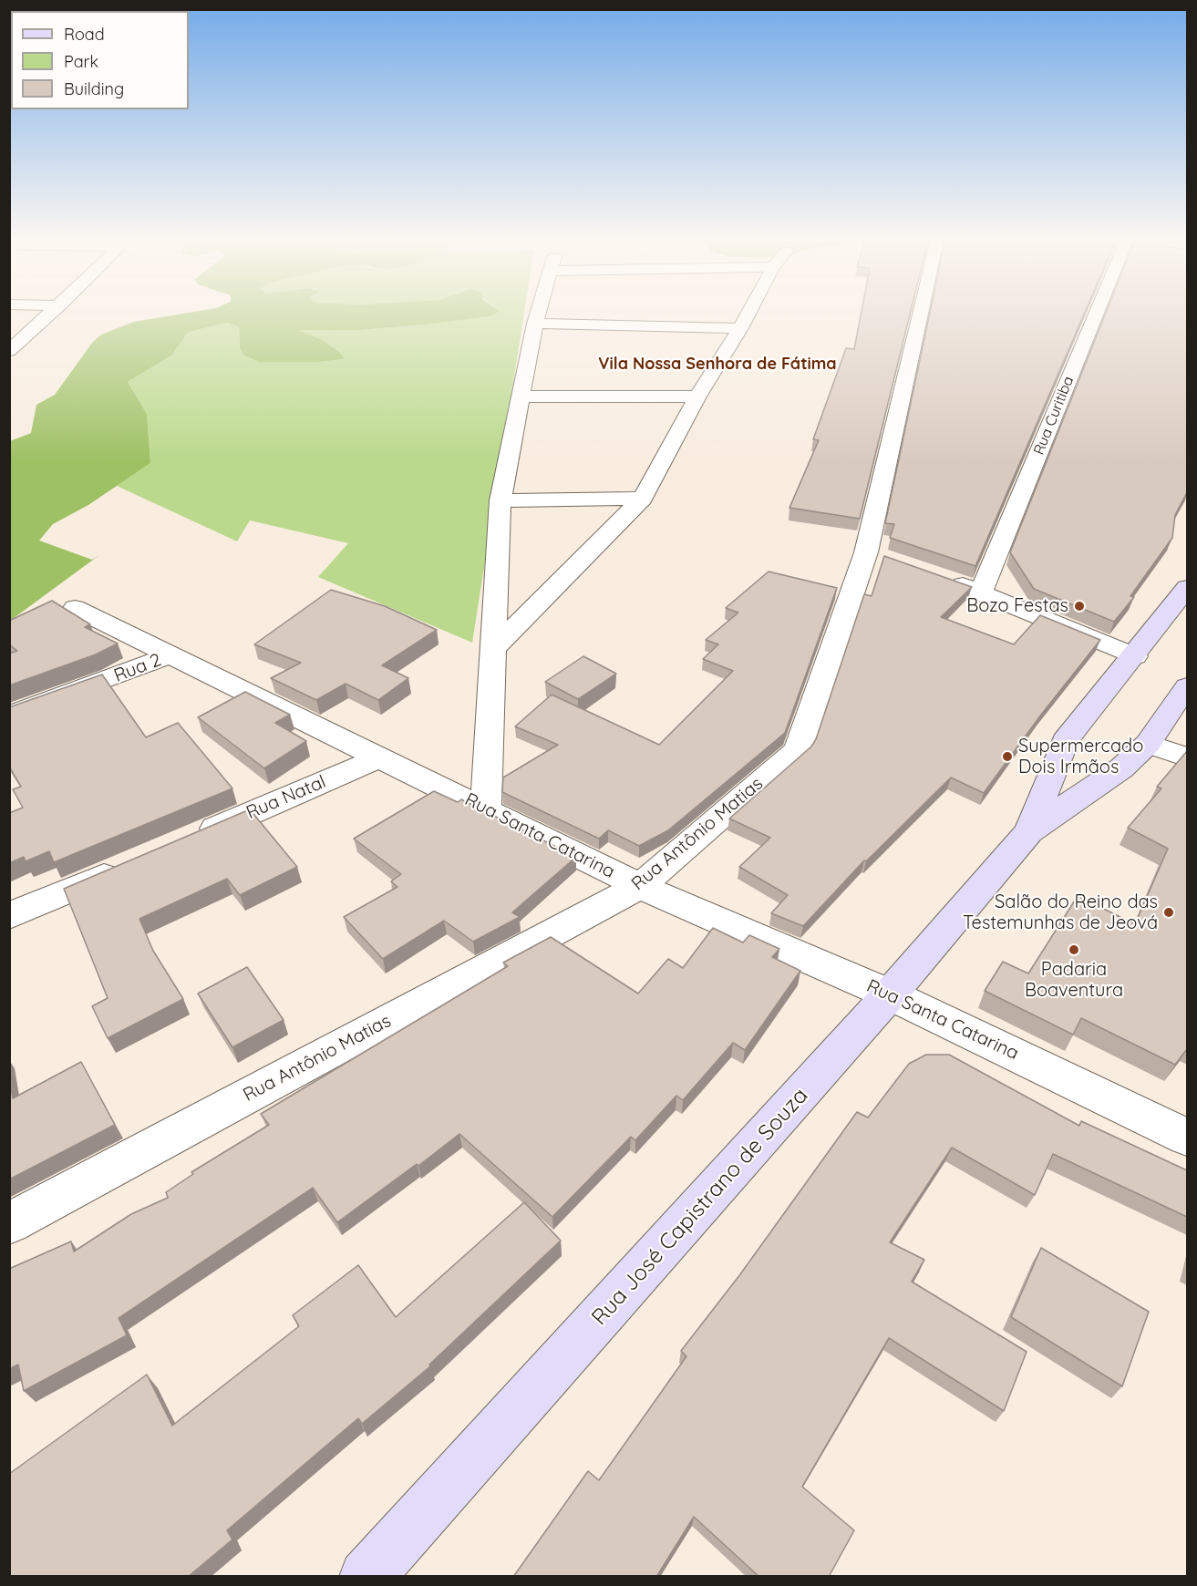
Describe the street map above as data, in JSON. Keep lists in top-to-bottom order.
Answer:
{
  "streets": {
    "main road": ["Rua José Capistrano de Souza"],
    "street": [
      "Rua Curitiba",
      "Rua 2",
      "Rua Natal",
      "Rua Antônio Matias",
      "Rua Santa Catarina"
    ]
  },
  "crossings": [
    ["Rua 2", "Rua Santa Catarina"],
    ["Rua Natal", "Rua Santa Catarina"],
    ["Rua Antônio Matias", "Rua Santa Catarina"],
    ["Rua Santa Catarina", "Rua José Capistrano de Souza"]
  ],
  "districts": ["Vila Nossa Senhora de Fátima"],
  "places": [
    "Bozo Festas",
    "Supermercado Dois Irmãos",
    "Salão do Reino das Testemunhas de Jeová",
    "Padaria Boaventura"
  ],
  "legend": ["Road", "Park", "Building"]
}
